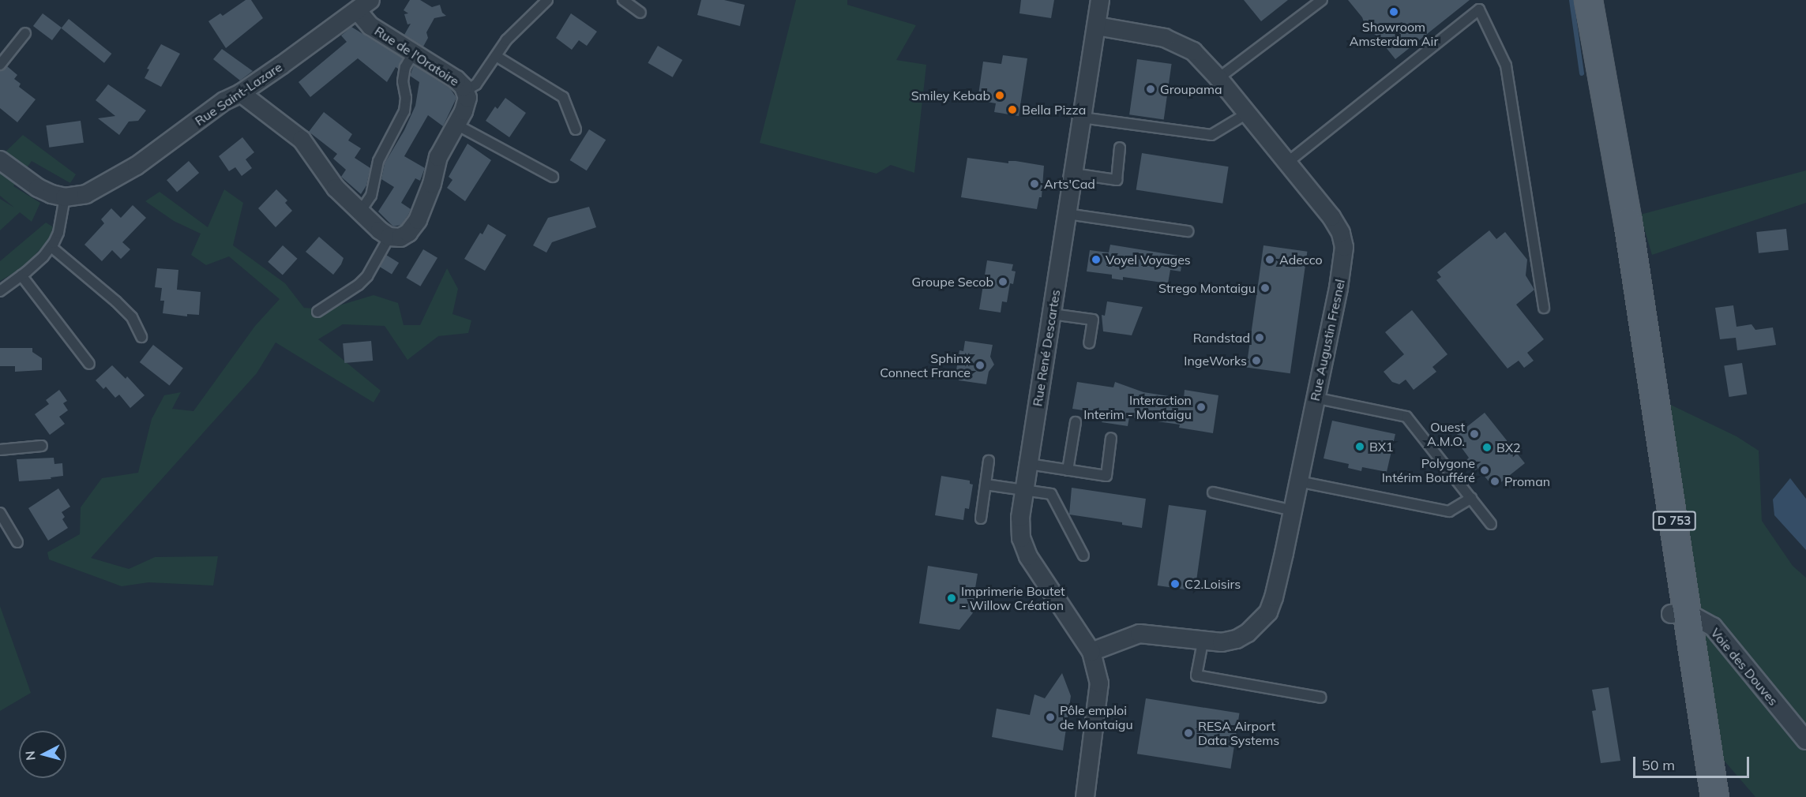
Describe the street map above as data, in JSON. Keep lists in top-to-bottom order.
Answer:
{
  "streets": {
    "main road": ["D 753"],
    "street": [
      "Rue de l'Oratoire",
      "Rue Saint-Lazare",
      "Rue Augustin Fresnel",
      "Rue René Descartes",
      "Voie des Douves"
    ]
  },
  "crossings": [
    ["Rue de l'Oratoire", "Rue Saint-Lazare"],
    ["Rue Augustin Fresnel", "Rue René Descartes"],
    ["D 753", "Voie des Douves"]
  ],
  "places": [
    "Showroom Amsterdam Air",
    "Groupama",
    "Smiley Kebab",
    "Bella Pizza",
    "Arts'Cad",
    "Voyel Voyages",
    "Adecco",
    "Groupe Secob",
    "Strego Montaigu",
    "Randstad",
    "IngeWorks",
    "Sphinx Connect France",
    "Interaction Interim - Montaigu",
    "Ouest A.M.O.",
    "BX1",
    "BX2",
    "Polygone Intérim Boufféré",
    "Proman",
    "C2.Loisirs",
    "Imprimerie Boutet - Willow Création",
    "Pôle emploi de Montaigu",
    "RESA Airport Data Systems"
  ],
  "scale_bar": "50 m",
  "north": "left"
}
